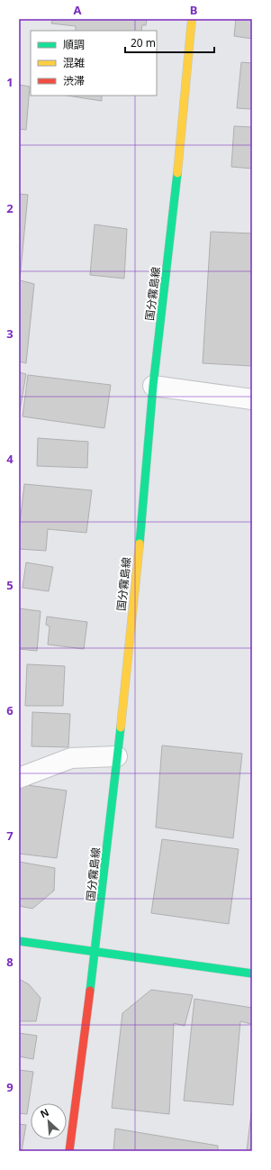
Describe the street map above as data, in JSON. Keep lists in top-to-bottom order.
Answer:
{
  "streets": {
    "main road": ["国分霧島線"]
  },
  "legend": ["順調", "混雑", "渋滞"],
  "scale_bar": "20 m",
  "north": "top left",
  "grid": {
    "columns": ["A", "B"],
    "rows": [
      "1",
      "2",
      "3",
      "4",
      "5",
      "6",
      "7",
      "8",
      "9"
    ]
  }
}
